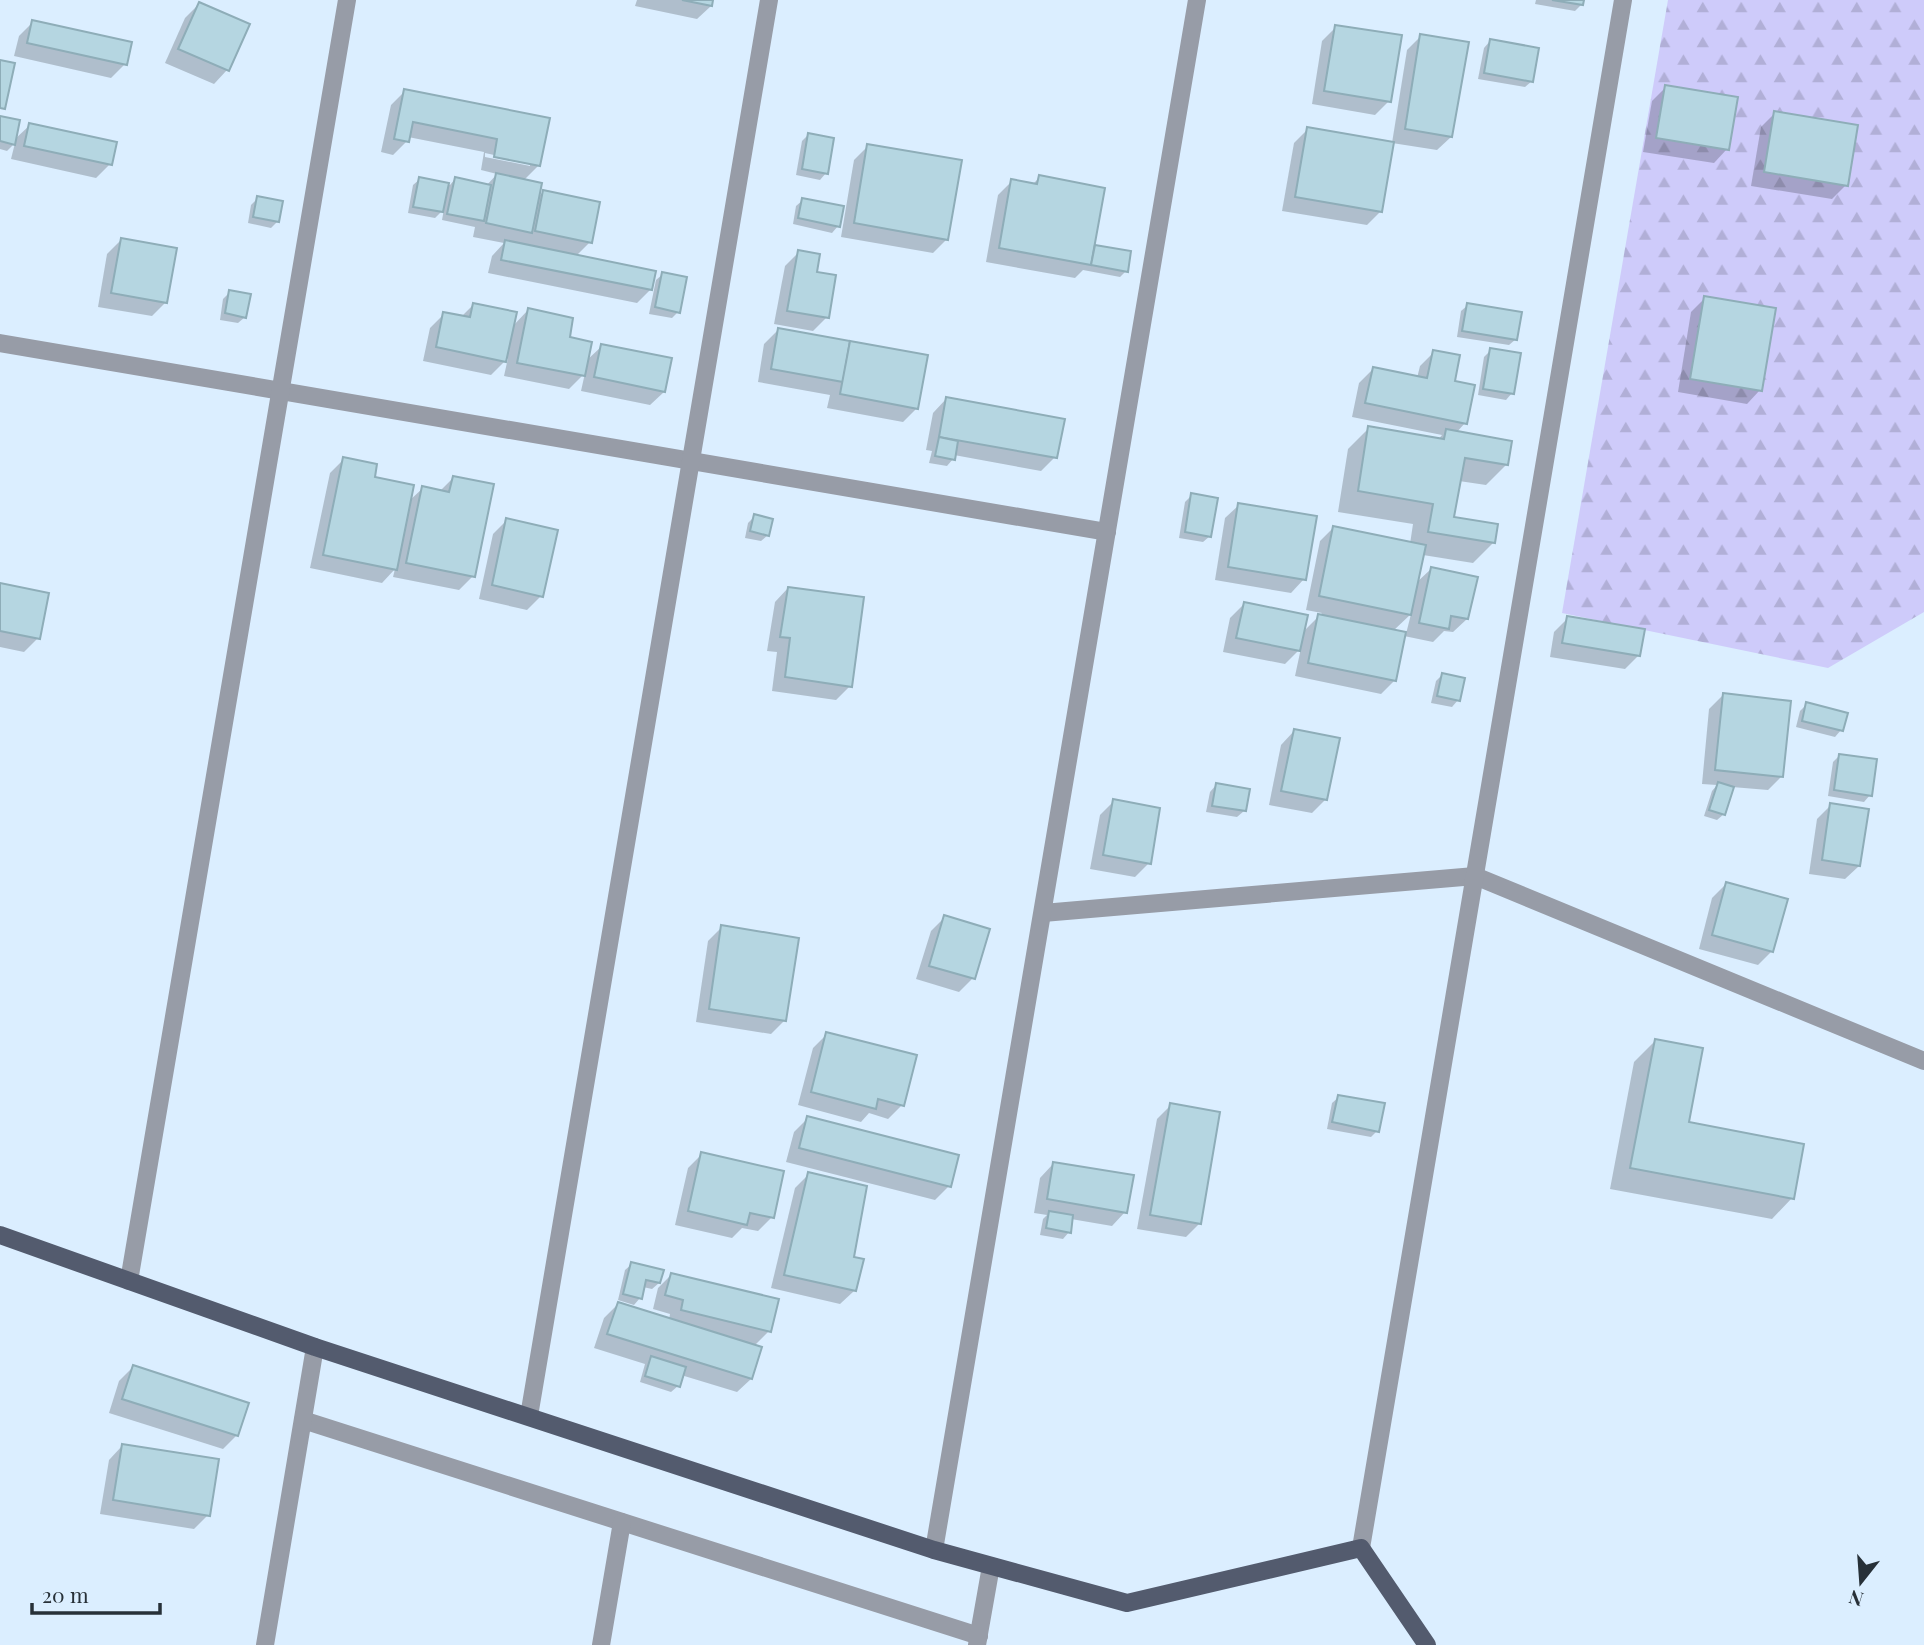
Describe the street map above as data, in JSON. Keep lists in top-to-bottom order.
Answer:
{
  "scale_bar": "20 m",
  "north": "bottom"
}
